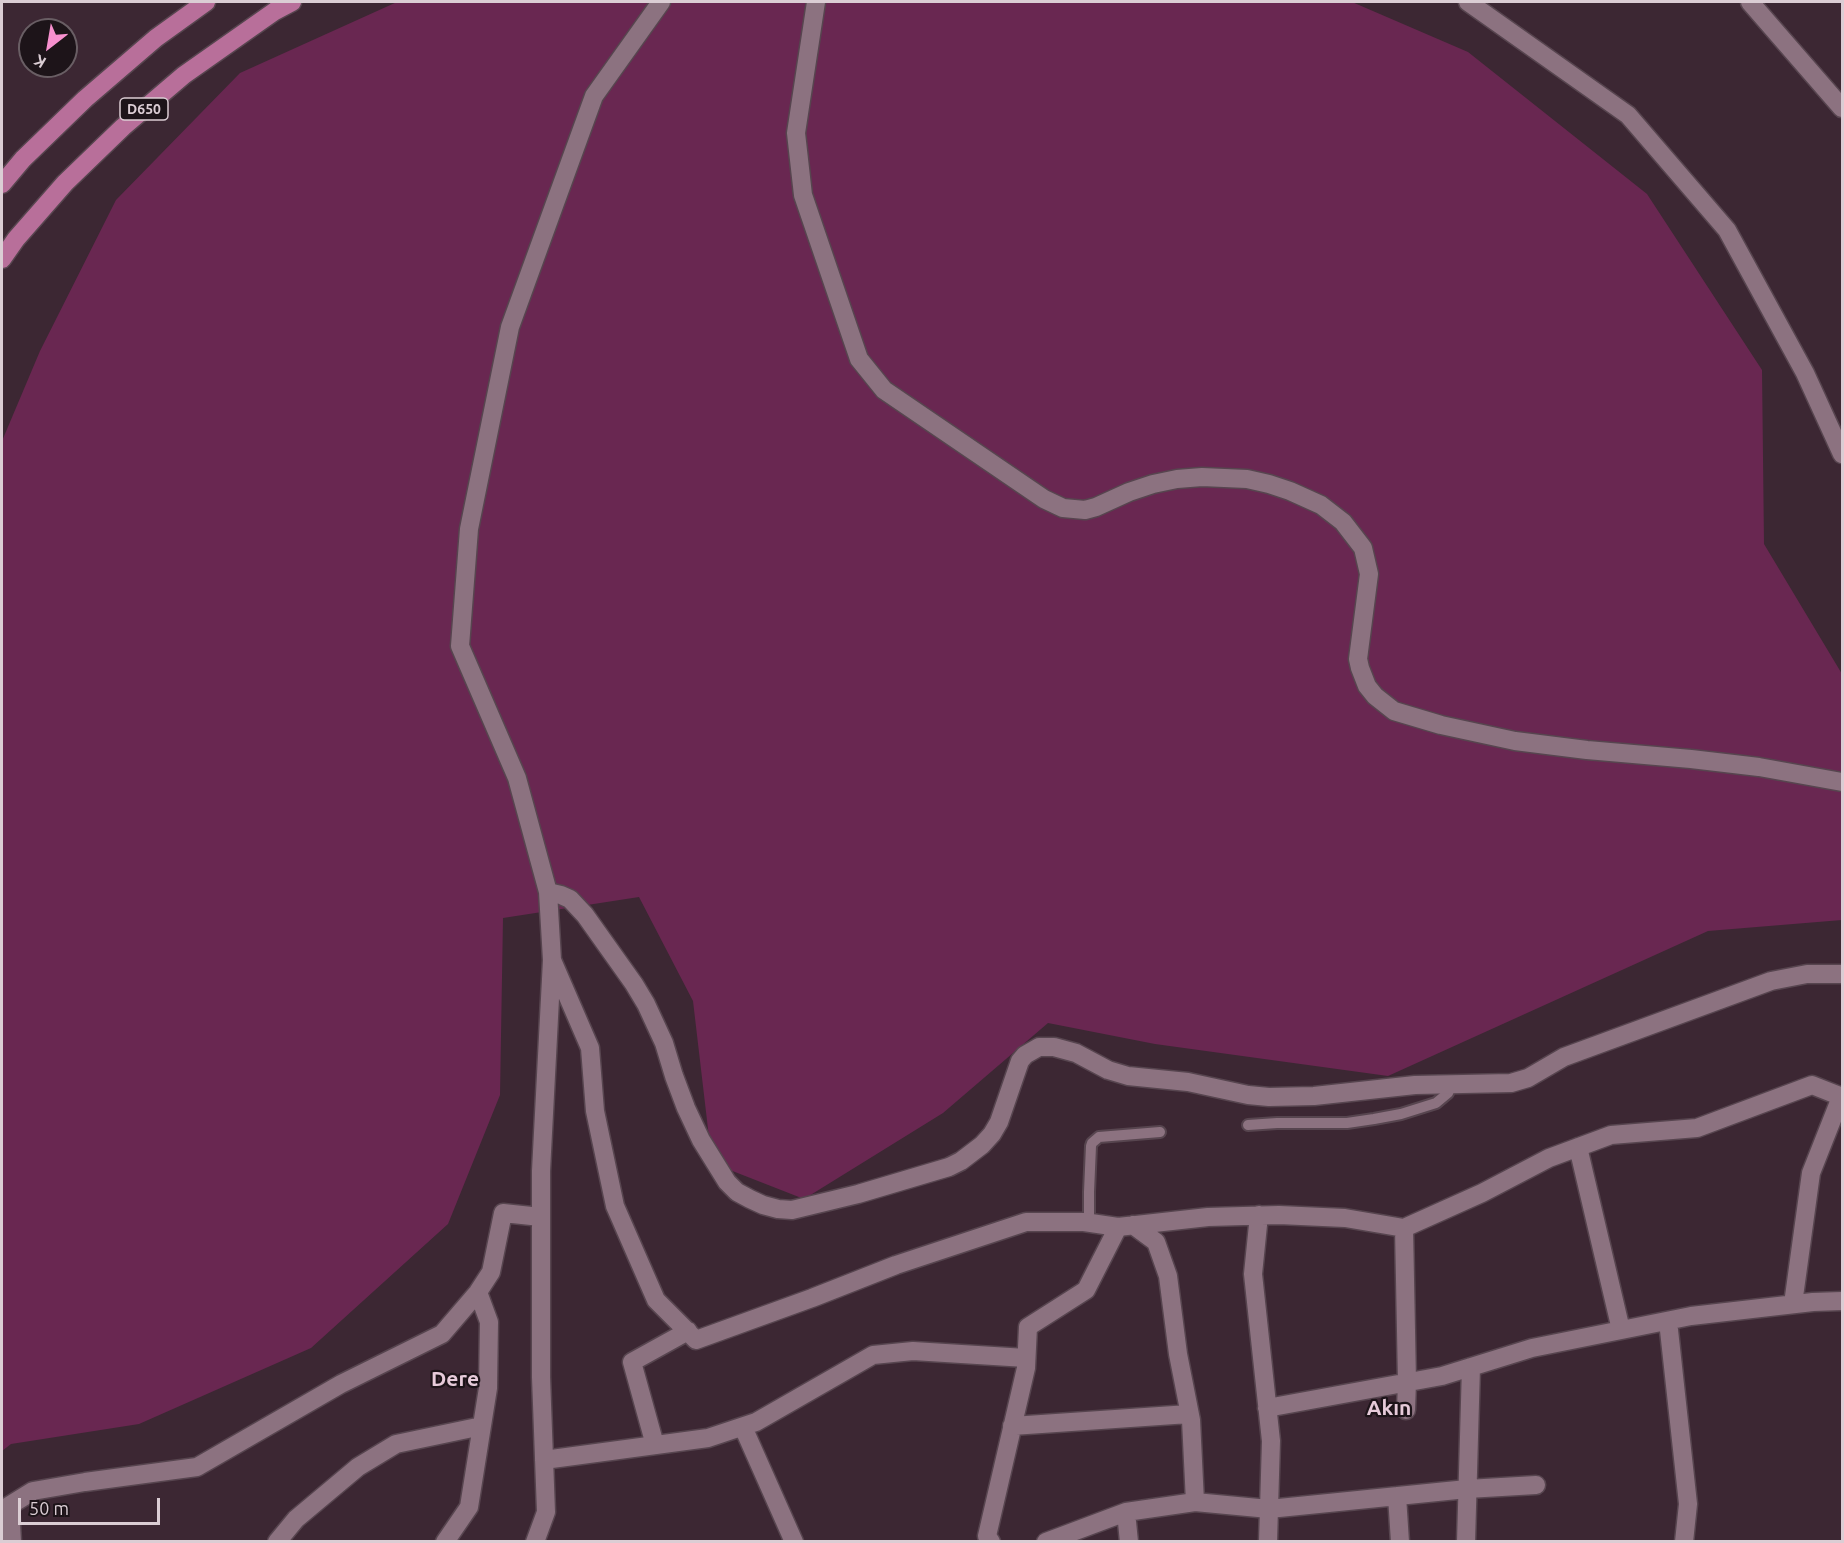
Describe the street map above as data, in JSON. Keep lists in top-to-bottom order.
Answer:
{
  "streets": {
    "highway": ["D650"]
  },
  "districts": ["Dere", "Akın"],
  "scale_bar": "50 m",
  "north": "bottom left"
}
